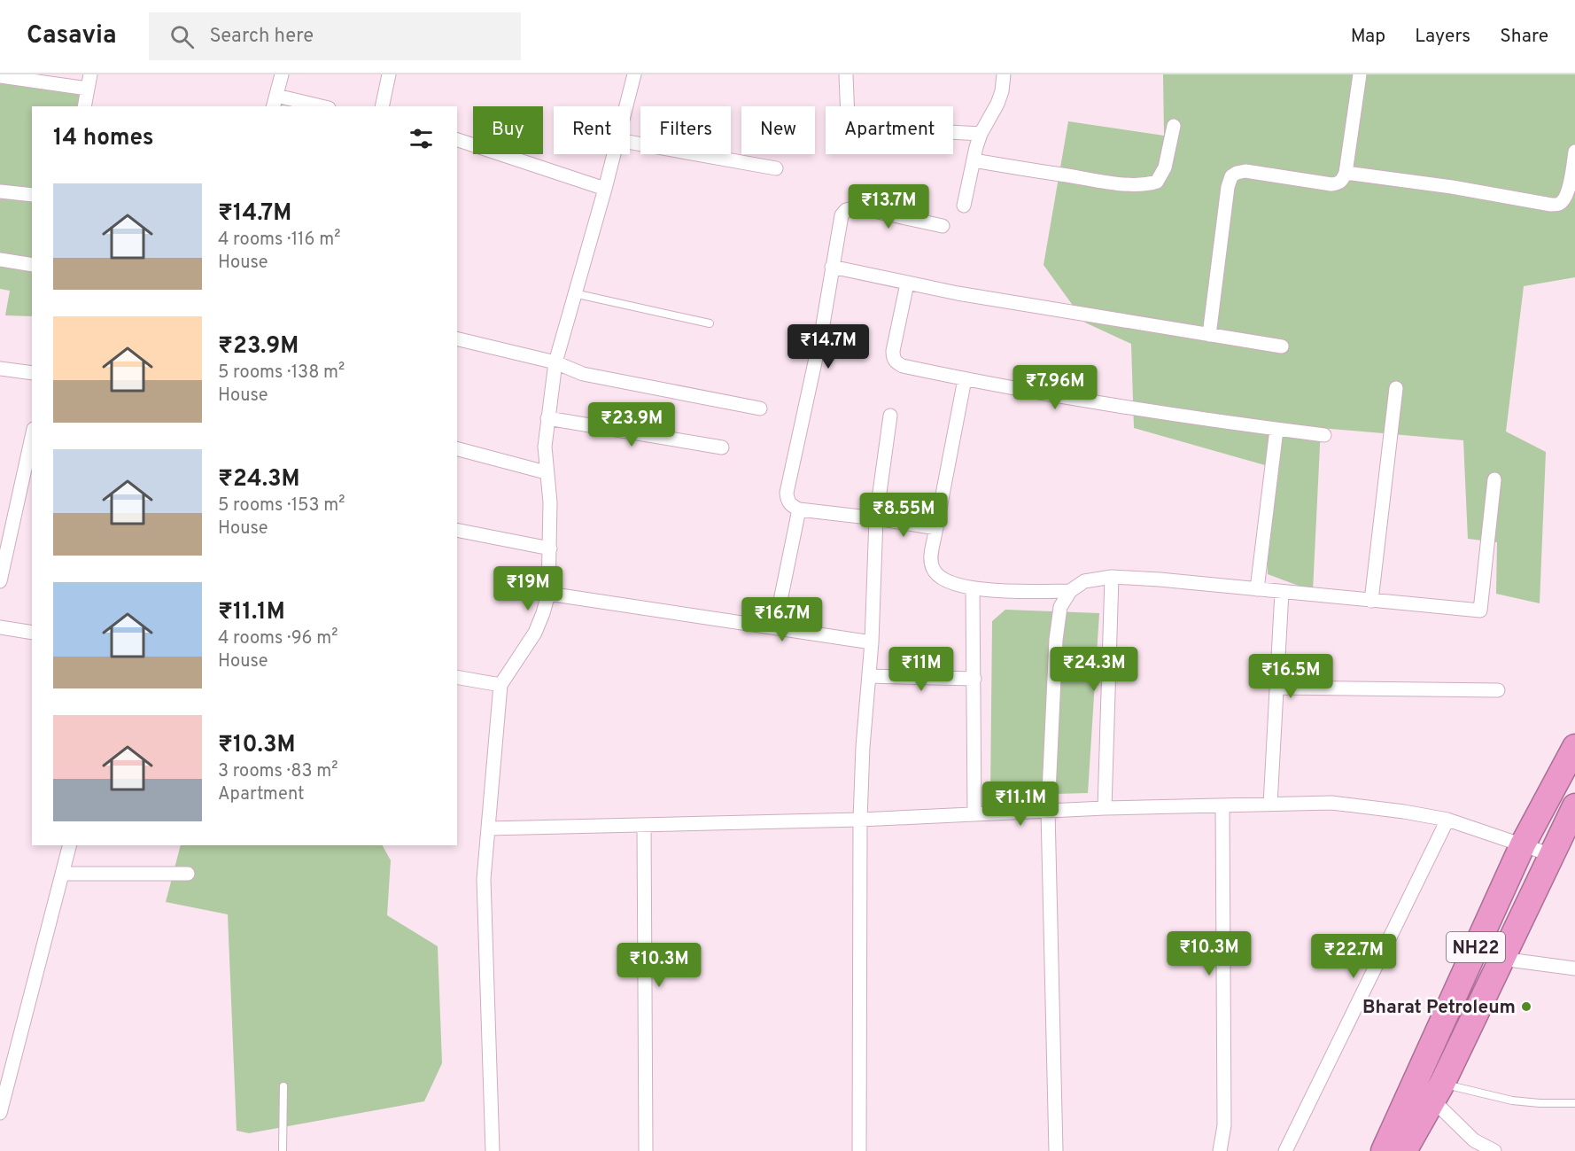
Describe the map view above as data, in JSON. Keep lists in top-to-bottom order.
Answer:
{
  "streets": {
    "highway": ["NH22"]
  },
  "places": ["Bharat Petroleum"],
  "page": {
    "header": "Casavia",
    "search": "Search here",
    "nav": ["Map", "Layers", "Share"],
    "chip": [
      "Buy",
      "Rent",
      "Filters",
      "New",
      "Apartment"
    ],
    "heading": "14 homes",
    "list": [
      {
        "name": "₹14.7M",
        "note": "4 rooms · 116 m² · House"
      },
      {
        "name": "₹23.9M",
        "note": "5 rooms · 138 m² · House"
      },
      {
        "name": "₹24.3M",
        "note": "5 rooms · 153 m² · House"
      },
      {
        "name": "₹11.1M",
        "note": "4 rooms · 96 m² · House"
      },
      {
        "name": "₹10.3M",
        "note": "3 rooms · 83 m² · Apartment"
      }
    ],
    "price": [
      "₹13.7M",
      "₹14.7M",
      "₹7.96M",
      "₹23.9M",
      "₹8.55M",
      "₹19M",
      "₹16.7M",
      "₹11M",
      "₹24.3M",
      "₹16.5M",
      "₹11.1M",
      "₹10.3M",
      "₹22.7M",
      "₹10.3M"
    ]
  }
}
